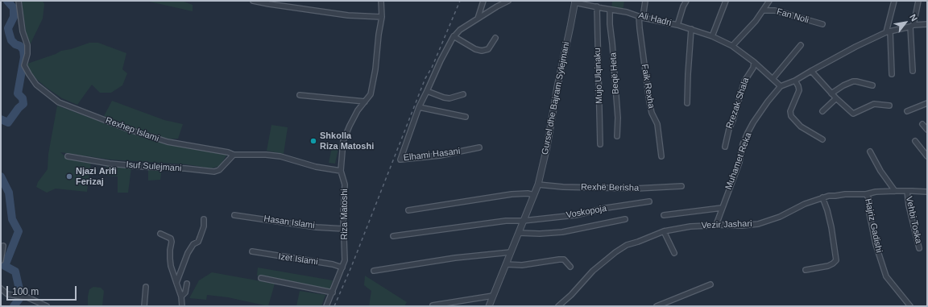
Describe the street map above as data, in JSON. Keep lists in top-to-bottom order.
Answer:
{
  "streets": {
    "street": [
      "Fan Noli",
      "Ali Hadri",
      "Beqë Heta",
      "Mujo Ulqinaku",
      "Faik Rexha",
      "Gursel dhe Bajram Sylejmani",
      "Rrezak Shala",
      "Rexhep Islami",
      "Elhami Hasani",
      "Muhamet Reka",
      "Isuf Sulejmani",
      "Rexhë Berisha",
      "Voskopoja",
      "Riza Matoshi",
      "Vehbi Toska",
      "Hasan Islami",
      "Vezir Jashari",
      "Hajriz Gadishi",
      "Izet Islami"
    ]
  },
  "crossings": [
    ["Fan Noli", "Ali Hadri"],
    ["Ali Hadri", "Beqë Heta"],
    ["Ali Hadri", "Mujo Ulqinaku"],
    ["Ali Hadri", "Faik Rexha"],
    ["Ali Hadri", "Gursel dhe Bajram Sylejmani"],
    ["Ali Hadri", "Rrezak Shala"],
    ["Ali Hadri", "Muhamet Reka"],
    ["Gursel dhe Bajram Sylejmani", "Rexhë Berisha"],
    ["Gursel dhe Bajram Sylejmani", "Voskopoja"],
    ["Rexhep Islami", "Isuf Sulejmani"],
    ["Rexhep Islami", "Riza Matoshi"],
    ["Muhamet Reka", "Vezir Jashari"],
    ["Riza Matoshi", "Hasan Islami"],
    ["Riza Matoshi", "Izet Islami"],
    ["Vehbi Toska", "Vezir Jashari"],
    ["Vezir Jashari", "Hajriz Gadishi"]
  ],
  "places": ["Shkolla Riza Matoshi", "Njazi Arifi Ferizaj"],
  "scale_bar": "100 m",
  "north": "top right"
}
